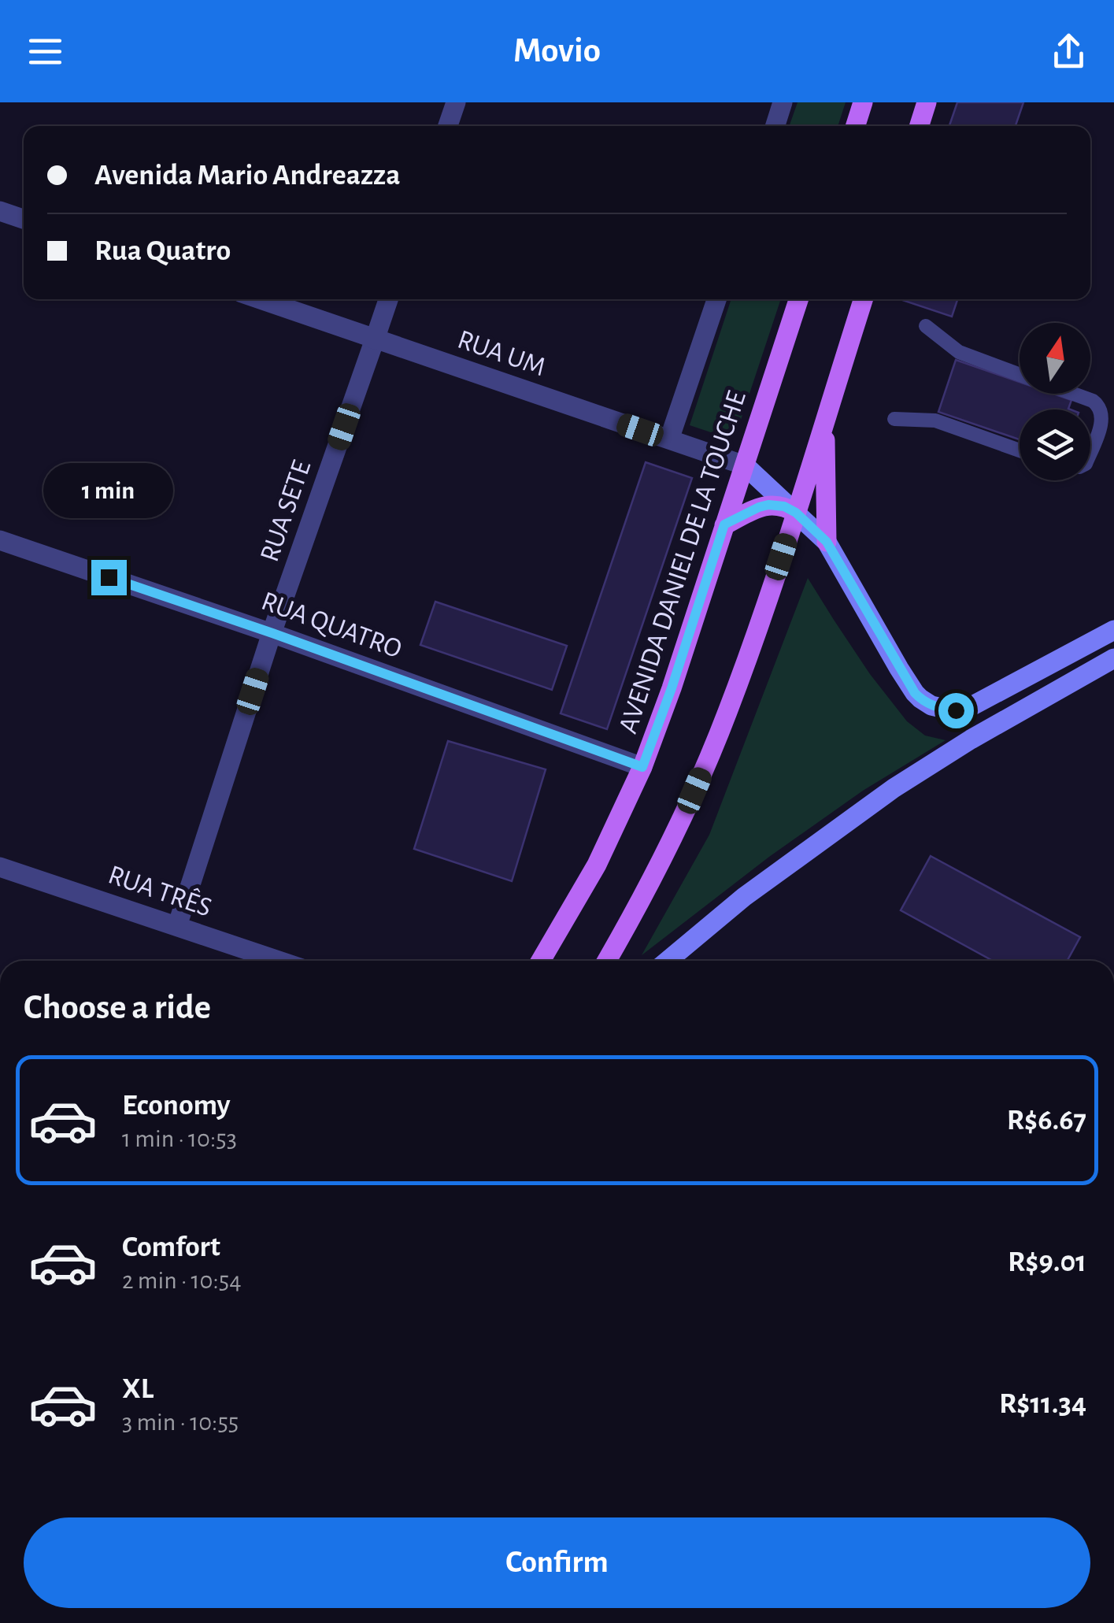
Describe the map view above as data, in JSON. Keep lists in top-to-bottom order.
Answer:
{
  "streets": {
    "main road": ["AVENIDA DANIEL DE LA TOUCHE"],
    "street": [
      "RUA UM",
      "RUA SETE",
      "RUA QUATRO",
      "RUA TRÊS"
    ]
  },
  "crossings": [
    ["RUA UM", "RUA SETE"],
    ["RUA UM", "AVENIDA DANIEL DE LA TOUCHE"],
    ["RUA SETE", "RUA QUATRO"],
    ["RUA SETE", "RUA TRÊS"],
    ["AVENIDA DANIEL DE LA TOUCHE", "RUA QUATRO"]
  ],
  "north": "top",
  "page": {
    "header": "Movio",
    "banner": ["Avenida Mario Andreazza", "Rua Quatro"],
    "bubble": "1 min",
    "heading": "Choose a ride",
    "list": [
      {
        "name": "Economy",
        "note": "1 min · 10:53",
        "value": "R$6.67"
      },
      {
        "name": "Comfort",
        "note": "2 min · 10:54",
        "value": "R$9.01"
      },
      {
        "name": "XL",
        "note": "3 min · 10:55",
        "value": "R$11.34"
      }
    ],
    "buttons": "Confirm"
  }
}
